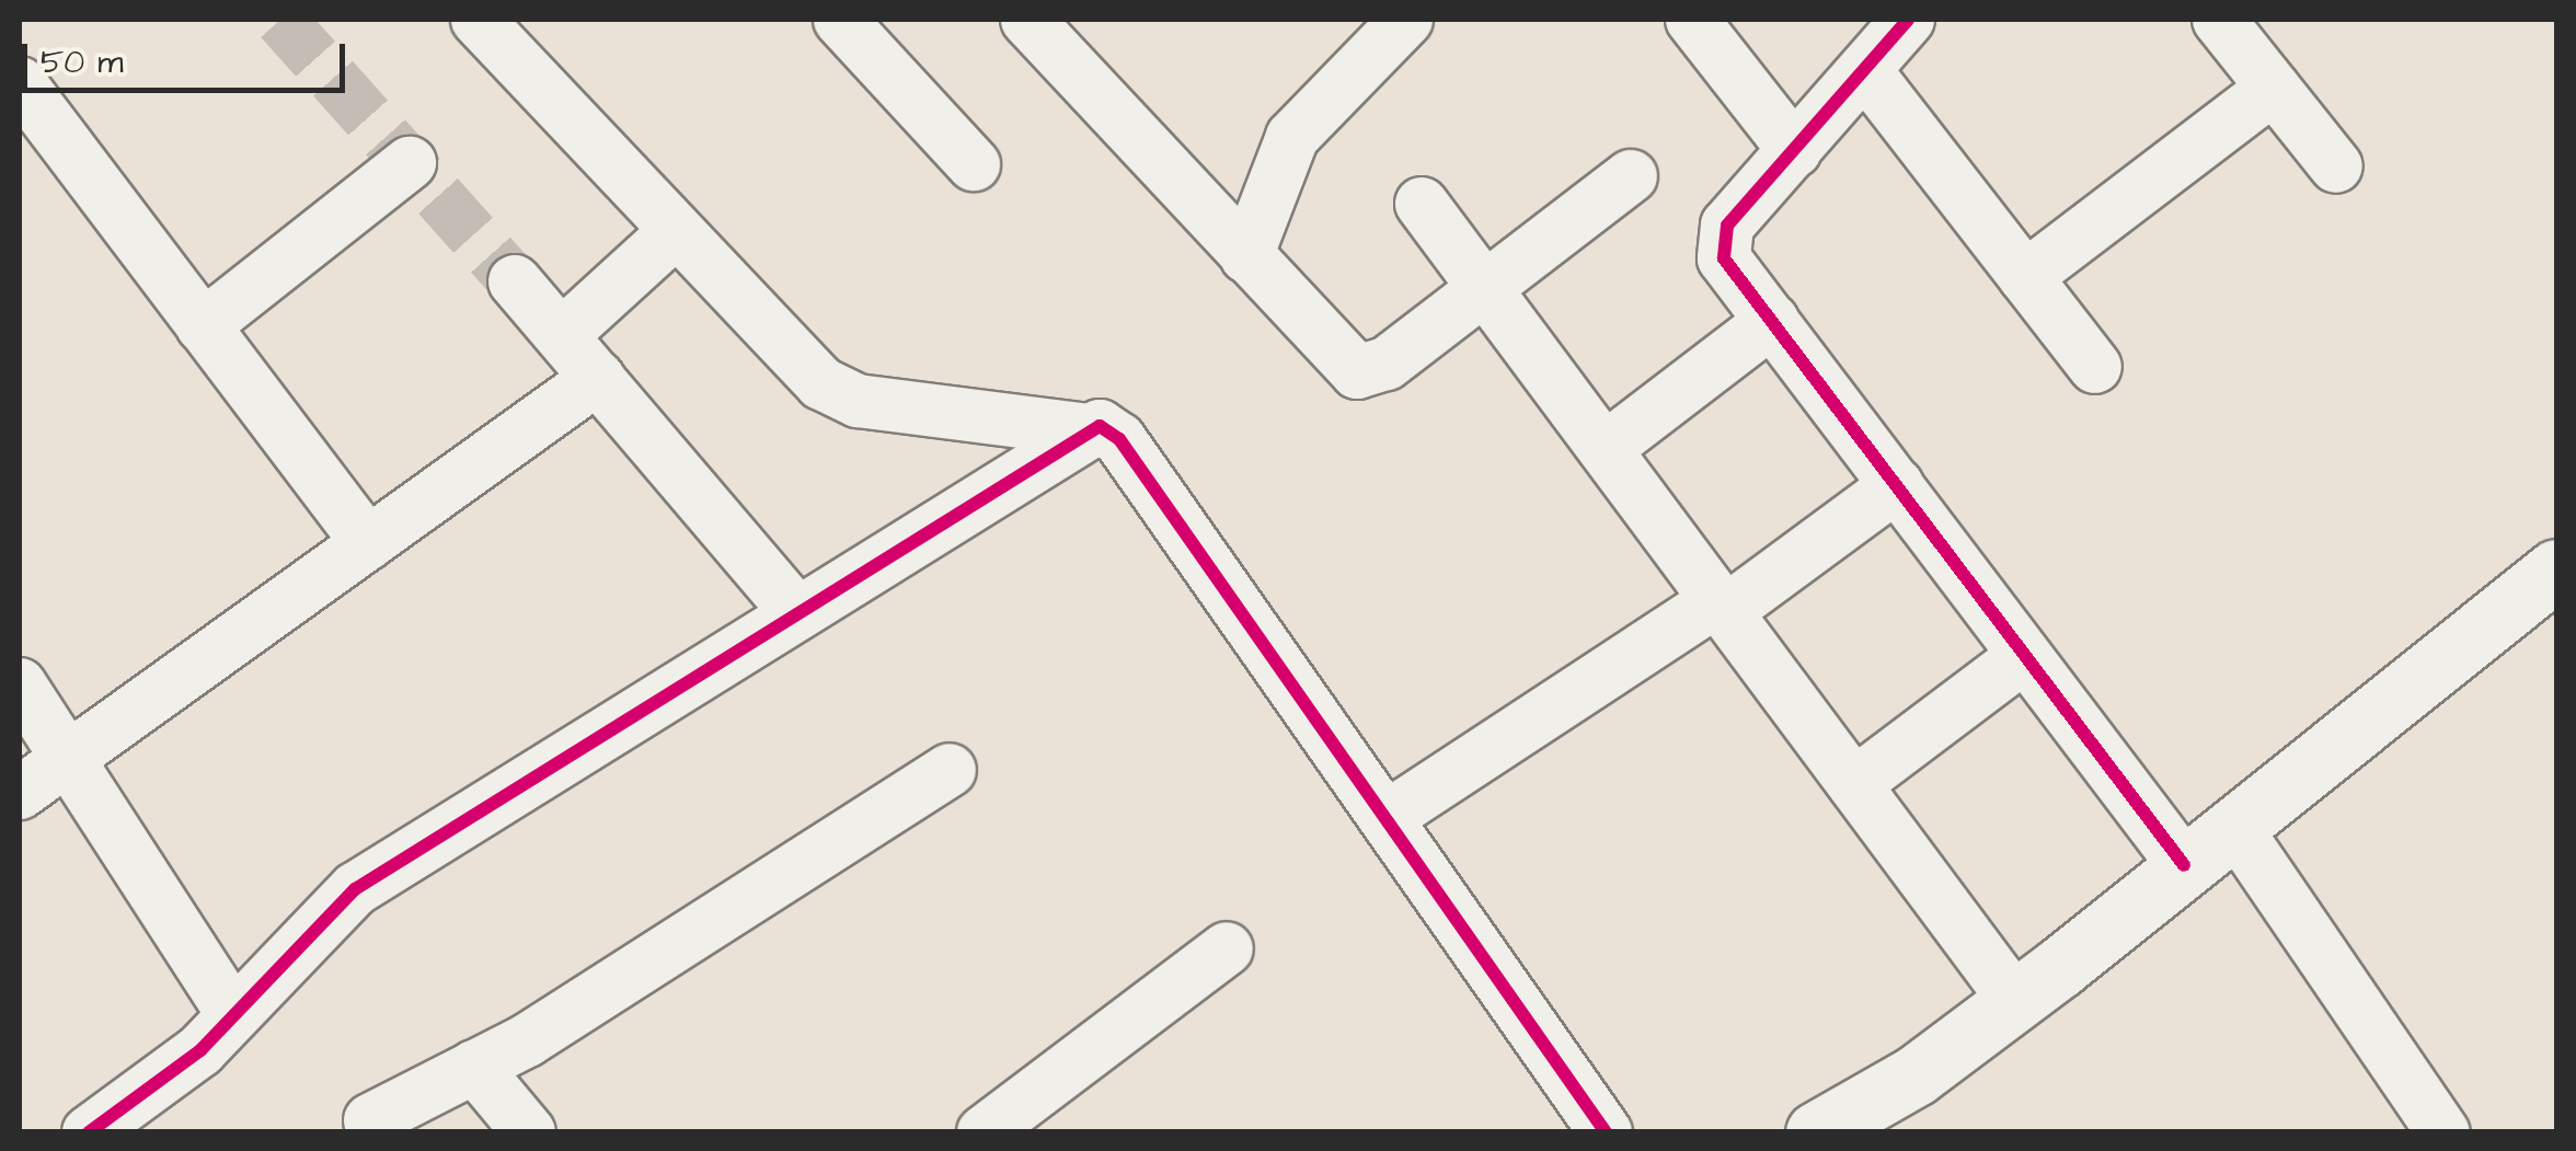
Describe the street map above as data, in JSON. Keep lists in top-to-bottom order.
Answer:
{
  "scale_bar": "50 m"
}
